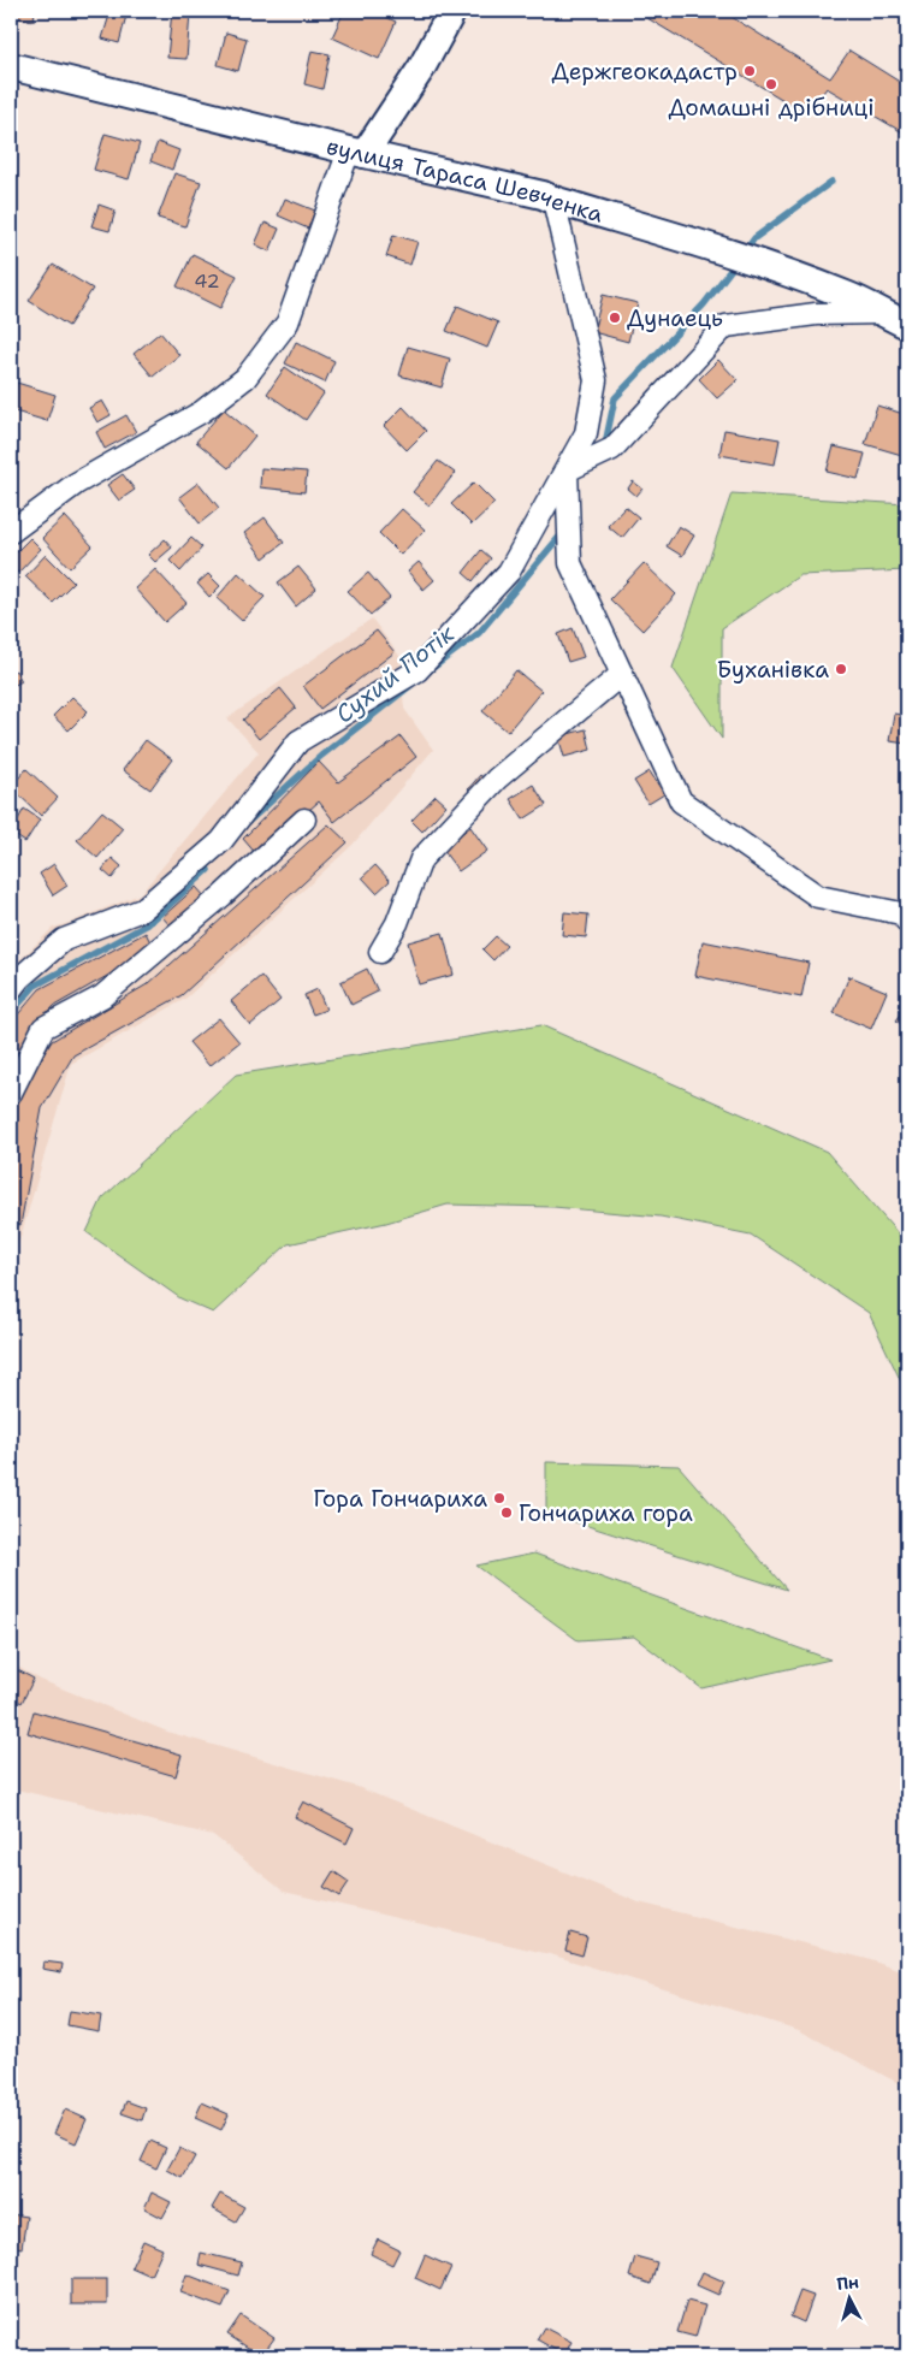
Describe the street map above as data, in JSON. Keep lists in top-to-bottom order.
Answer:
{
  "streets": {
    "street": ["вулиця Тараса Шевченка"]
  },
  "water": ["Сухий Потік"],
  "places": [
    "Держгеокадастр",
    "Домашні дрібниці",
    "Дунаець",
    "Буханівка",
    "Гора Гончариха",
    "Гончариха гора"
  ],
  "house_numbers": ["42"],
  "north": "top"
}
